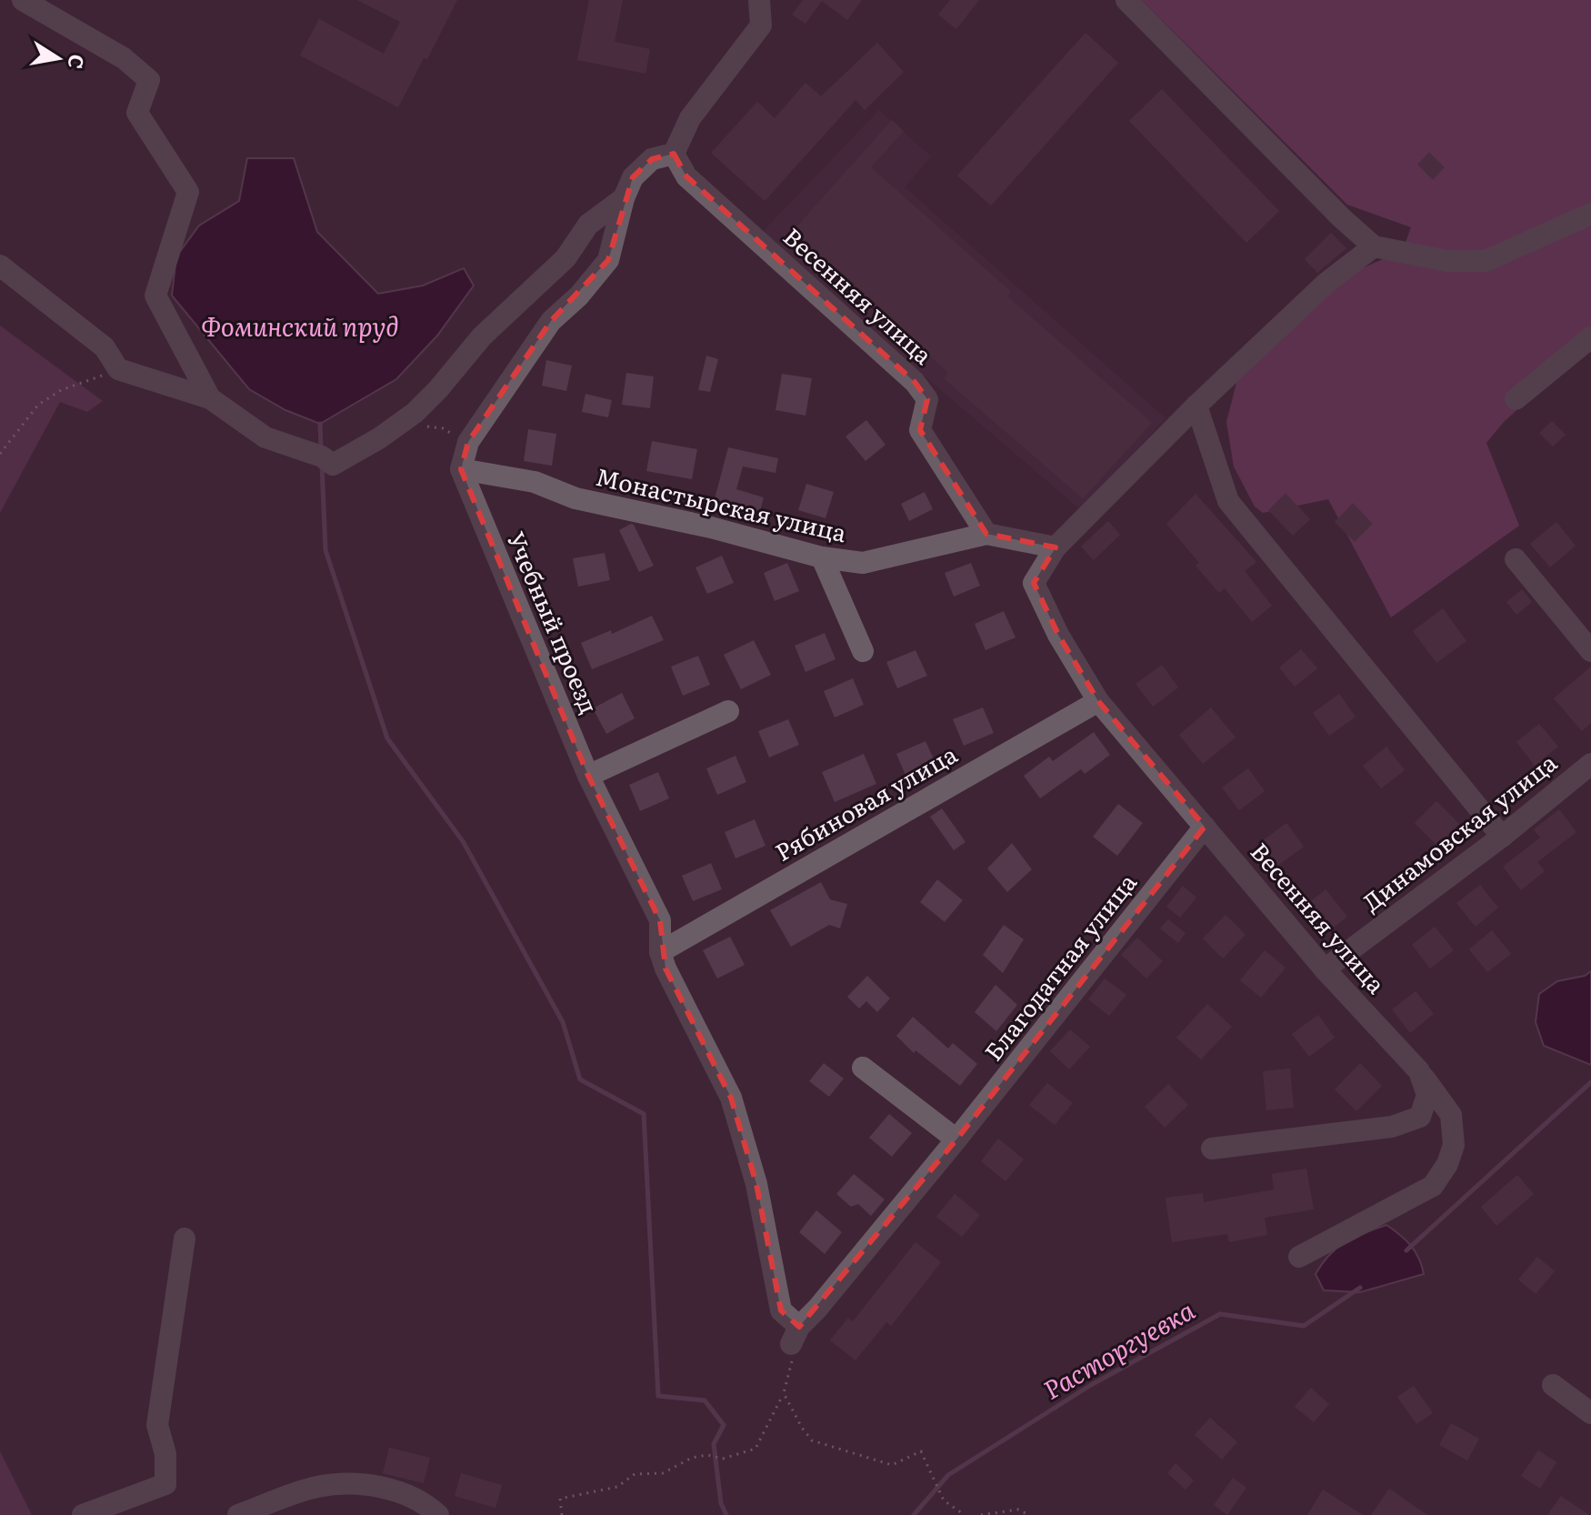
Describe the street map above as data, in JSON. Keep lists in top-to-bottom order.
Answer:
{
  "streets": {
    "street": [
      "Весенняя улица",
      "Монастырская улица",
      "Учебный проезд",
      "Рябиновая улица",
      "Динамовская улица",
      "Благодатная улица"
    ]
  },
  "crossings": [
    ["Весенняя улица", "Монастырская улица"],
    ["Весенняя улица", "Рябиновая улица"],
    ["Весенняя улица", "Динамовская улица"],
    ["Весенняя улица", "Благодатная улица"],
    ["Монастырская улица", "Учебный проезд"],
    ["Учебный проезд", "Рябиновая улица"],
    ["Учебный проезд", "Благодатная улица"]
  ],
  "water": ["Фоминский пруд", "Расторгуевка"],
  "north": "right"
}
